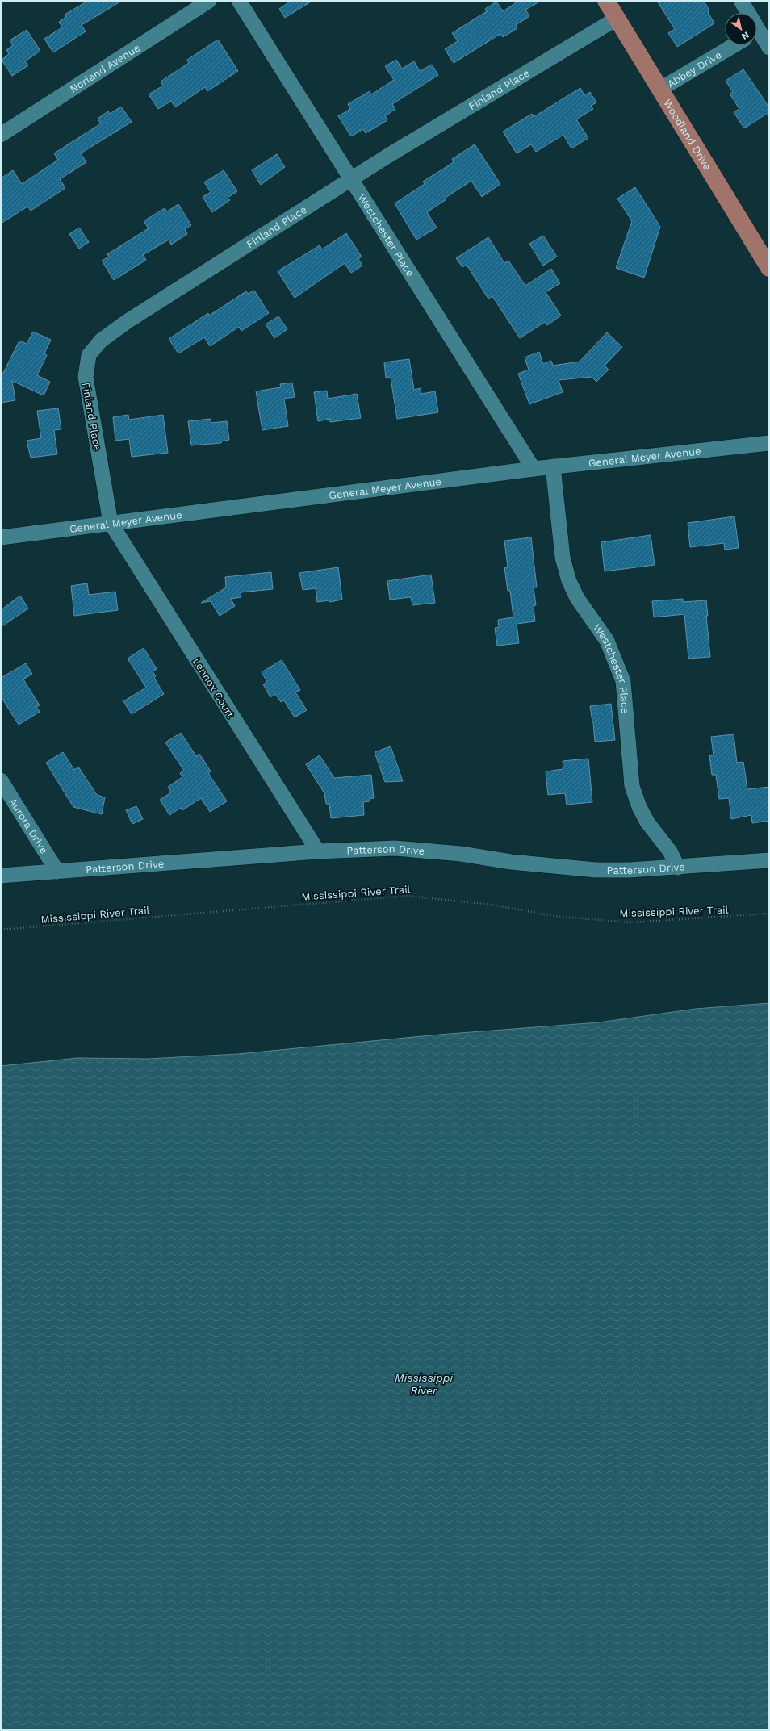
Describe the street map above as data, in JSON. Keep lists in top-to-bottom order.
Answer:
{
  "streets": {
    "main road": ["Woodland Drive"],
    "street": [
      "Norland Avenue",
      "Abbey Drive",
      "Finland Place",
      "Westchester Place",
      "General Meyer Avenue",
      "Lennox Court",
      "Aurora Drive",
      "Patterson Drive"
    ],
    "path": ["Mississippi River Trail"]
  },
  "crossings": [
    ["Abbey Drive", "Woodland Drive"],
    ["Finland Place", "Woodland Drive"],
    ["Finland Place", "Westchester Place"],
    ["Finland Place", "General Meyer Avenue"],
    ["Finland Place", "Lennox Court"],
    ["Westchester Place", "General Meyer Avenue"],
    ["Westchester Place", "Patterson Drive"],
    ["General Meyer Avenue", "Lennox Court"],
    ["Lennox Court", "Patterson Drive"],
    ["Aurora Drive", "Patterson Drive"]
  ],
  "water": ["Mississippi River"],
  "north": "bottom right"
}
